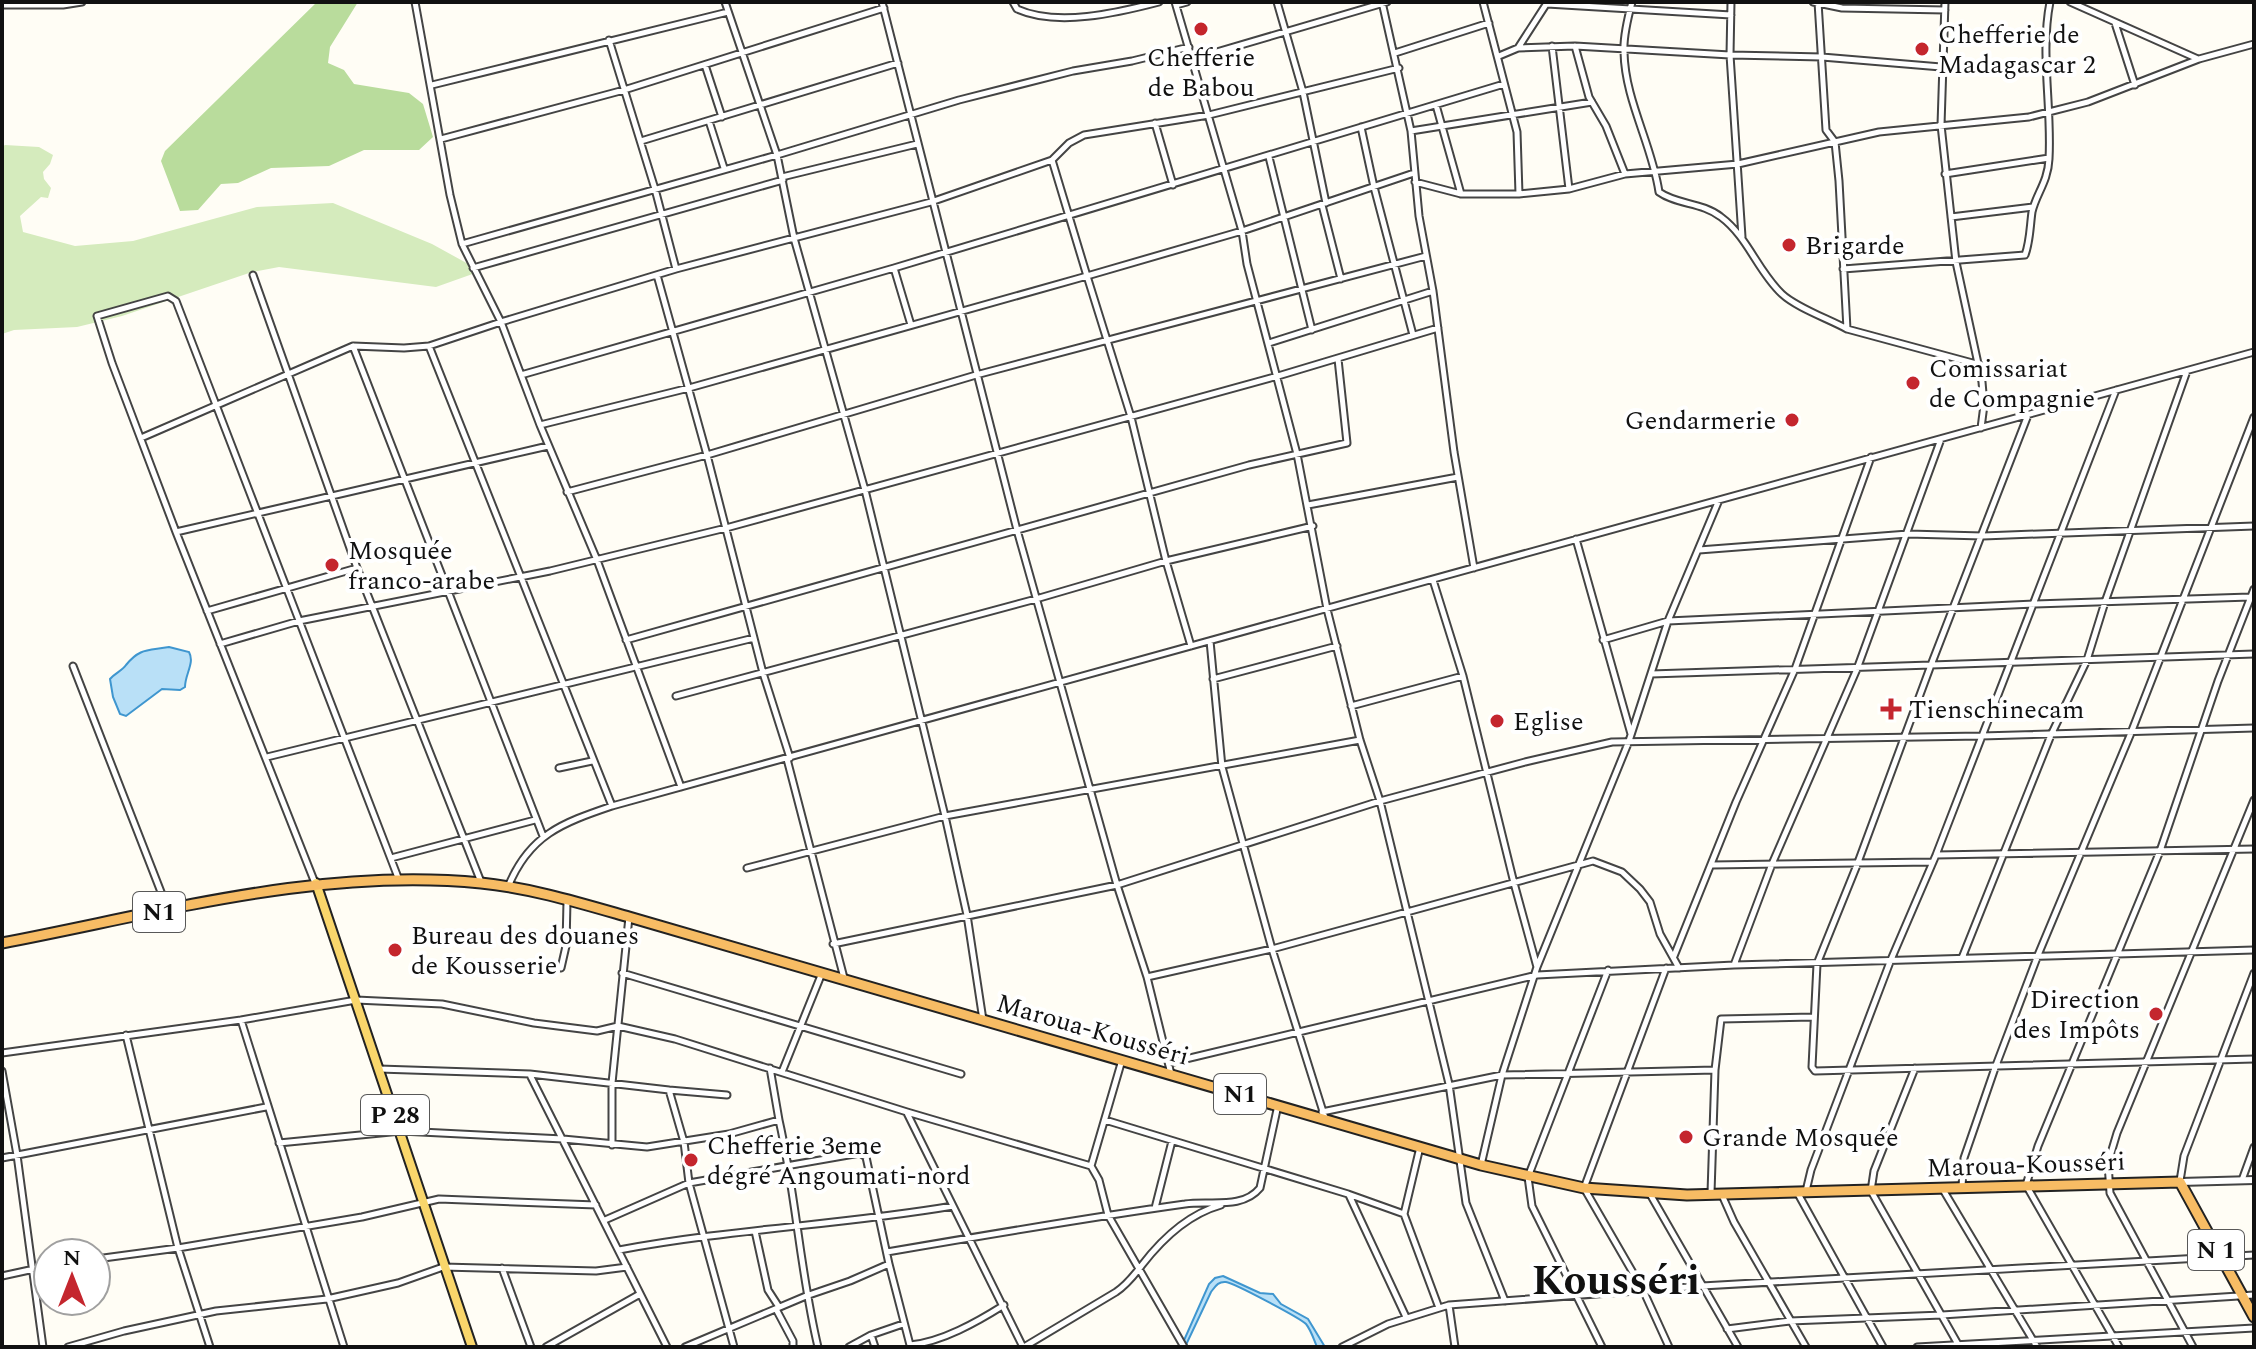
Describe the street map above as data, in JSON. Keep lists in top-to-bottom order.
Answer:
{
  "streets": {
    "highway": ["N1", "Maroua-Kousséri", "N 1"],
    "main road": ["P 28"]
  },
  "crossings": [
    ["Maroua-Kousséri", "P 28"],
    ["Maroua-Kousséri", "N 1"]
  ],
  "districts": ["Kousséri"],
  "places": {
    "other": [
      "Chefferie de Babou",
      "Chefferie de Madagascar 2",
      "Brigarde",
      "Comissariat de Compagnie",
      "Gendarmerie",
      "Mosquée franco-arabe",
      "Eglise",
      "Bureau des douanes de Kousserie",
      "Direction des Impôts",
      "Grande Mosquée",
      "Chefferie 3eme dégré Angoumati-nord"
    ],
    "health": ["Tienschinecam"]
  },
  "north": "top"
}
